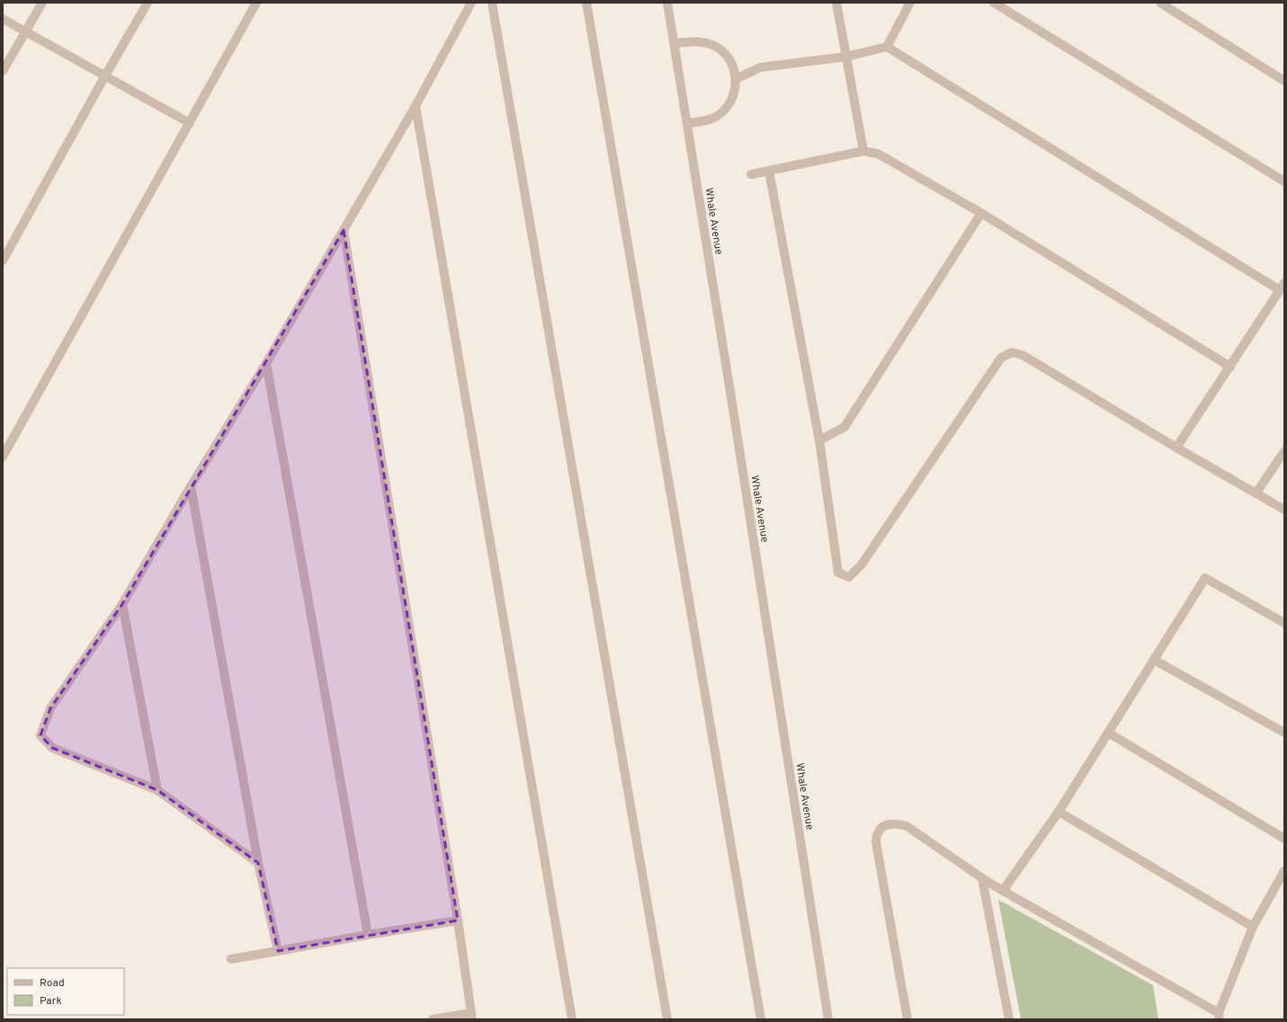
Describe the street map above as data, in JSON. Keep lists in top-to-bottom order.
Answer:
{
  "streets": {
    "street": ["Whale Avenue"]
  },
  "legend": ["Road", "Park"]
}
